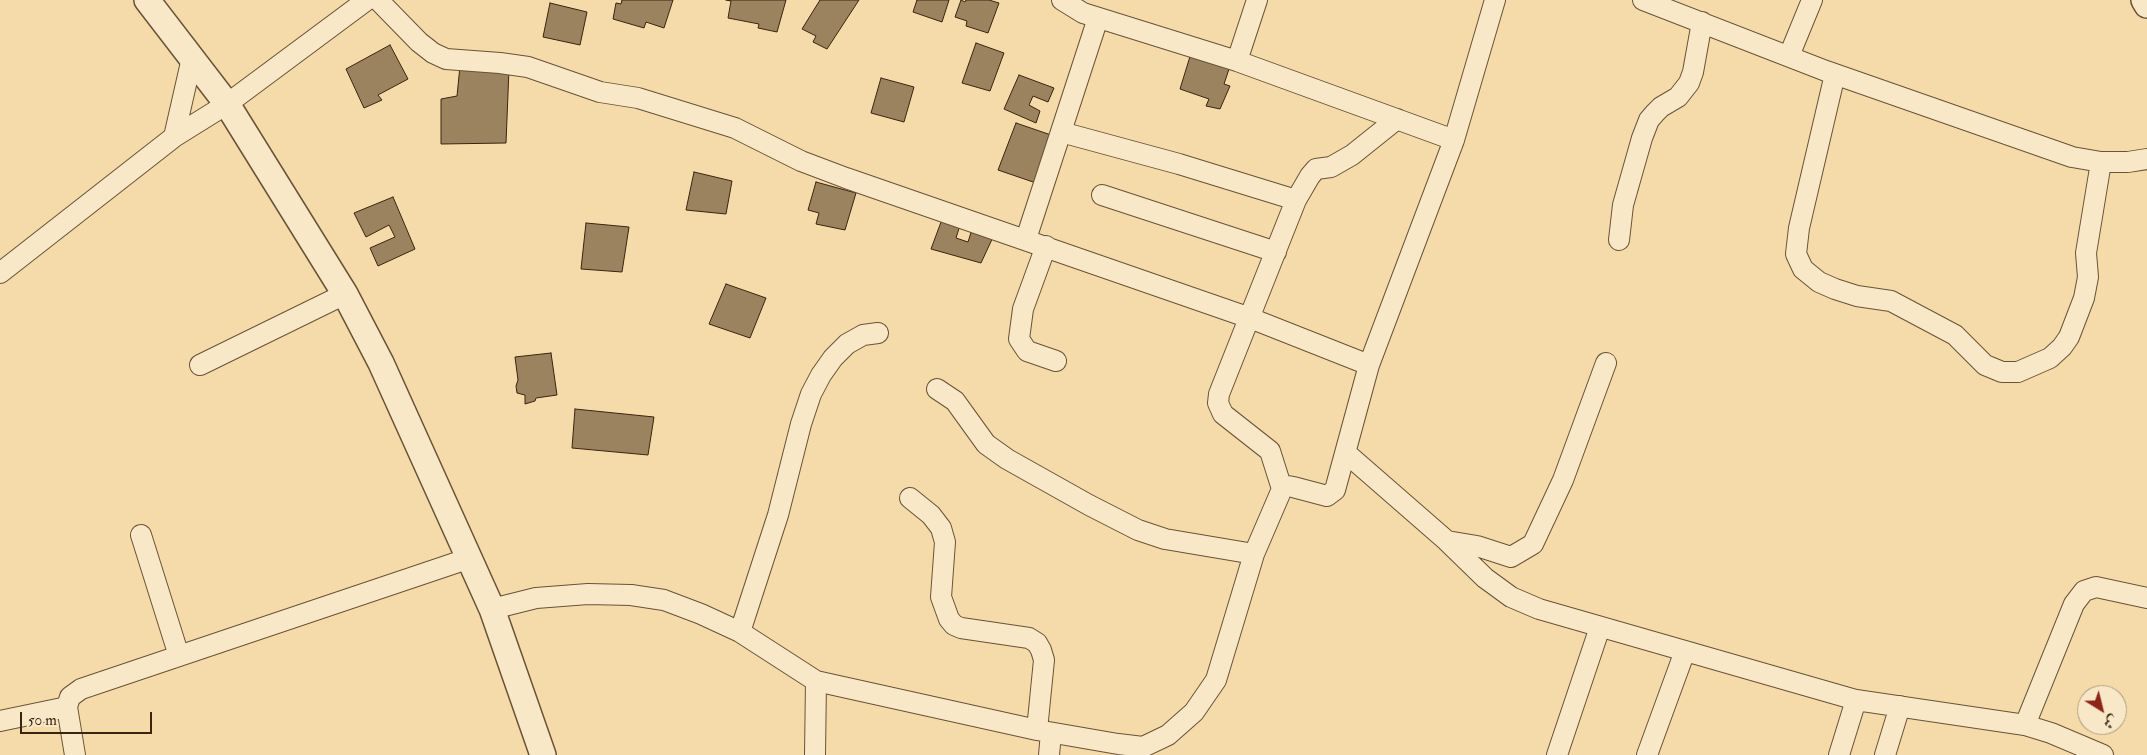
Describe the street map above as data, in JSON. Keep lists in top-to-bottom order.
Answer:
{
  "scale_bar": "50 m",
  "north": "bottom right"
}
